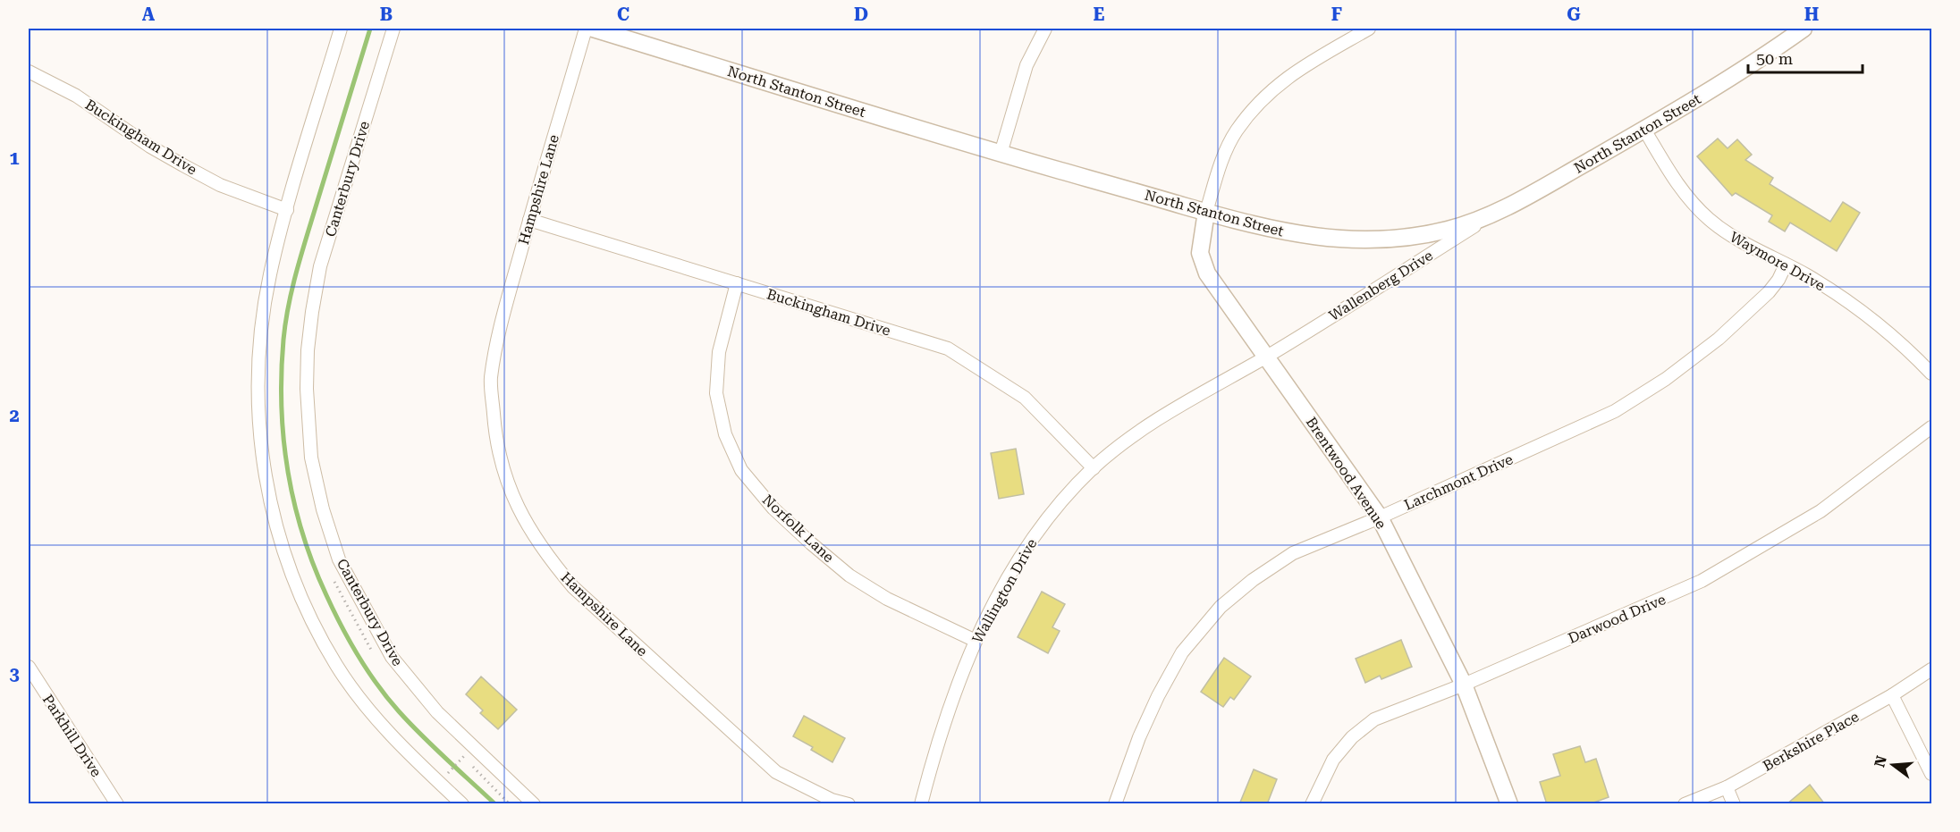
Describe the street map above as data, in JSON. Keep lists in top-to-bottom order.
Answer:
{
  "streets": {
    "street": [
      "North Stanton Street",
      "Buckingham Drive",
      "Canterbury Drive",
      "Hampshire Lane",
      "Waymore Drive",
      "Wallenberg Drive",
      "Brentwood Avenue",
      "Larchmont Drive",
      "Norfolk Lane",
      "Wallington Drive",
      "Darwood Drive",
      "Parkhill Drive",
      "Berkshire Place"
    ]
  },
  "crossings": [
    ["North Stanton Street", "Waymore Drive"],
    ["North Stanton Street", "Wallenberg Drive"],
    ["North Stanton Street", "Brentwood Avenue"],
    ["Buckingham Drive", "Hampshire Lane"],
    ["Buckingham Drive", "Norfolk Lane"],
    ["Buckingham Drive", "Wallington Drive"],
    ["Waymore Drive", "Larchmont Drive"],
    ["Wallenberg Drive", "Brentwood Avenue"],
    ["Wallenberg Drive", "Wallington Drive"],
    ["Brentwood Avenue", "Larchmont Drive"],
    ["Brentwood Avenue", "Wallington Drive"],
    ["Brentwood Avenue", "Darwood Drive"],
    ["Norfolk Lane", "Wallington Drive"]
  ],
  "scale_bar": "50 m",
  "north": "left",
  "grid": {
    "columns": [
      "A",
      "B",
      "C",
      "D",
      "E",
      "F",
      "G",
      "H"
    ],
    "rows": ["1", "2", "3"]
  }
}
